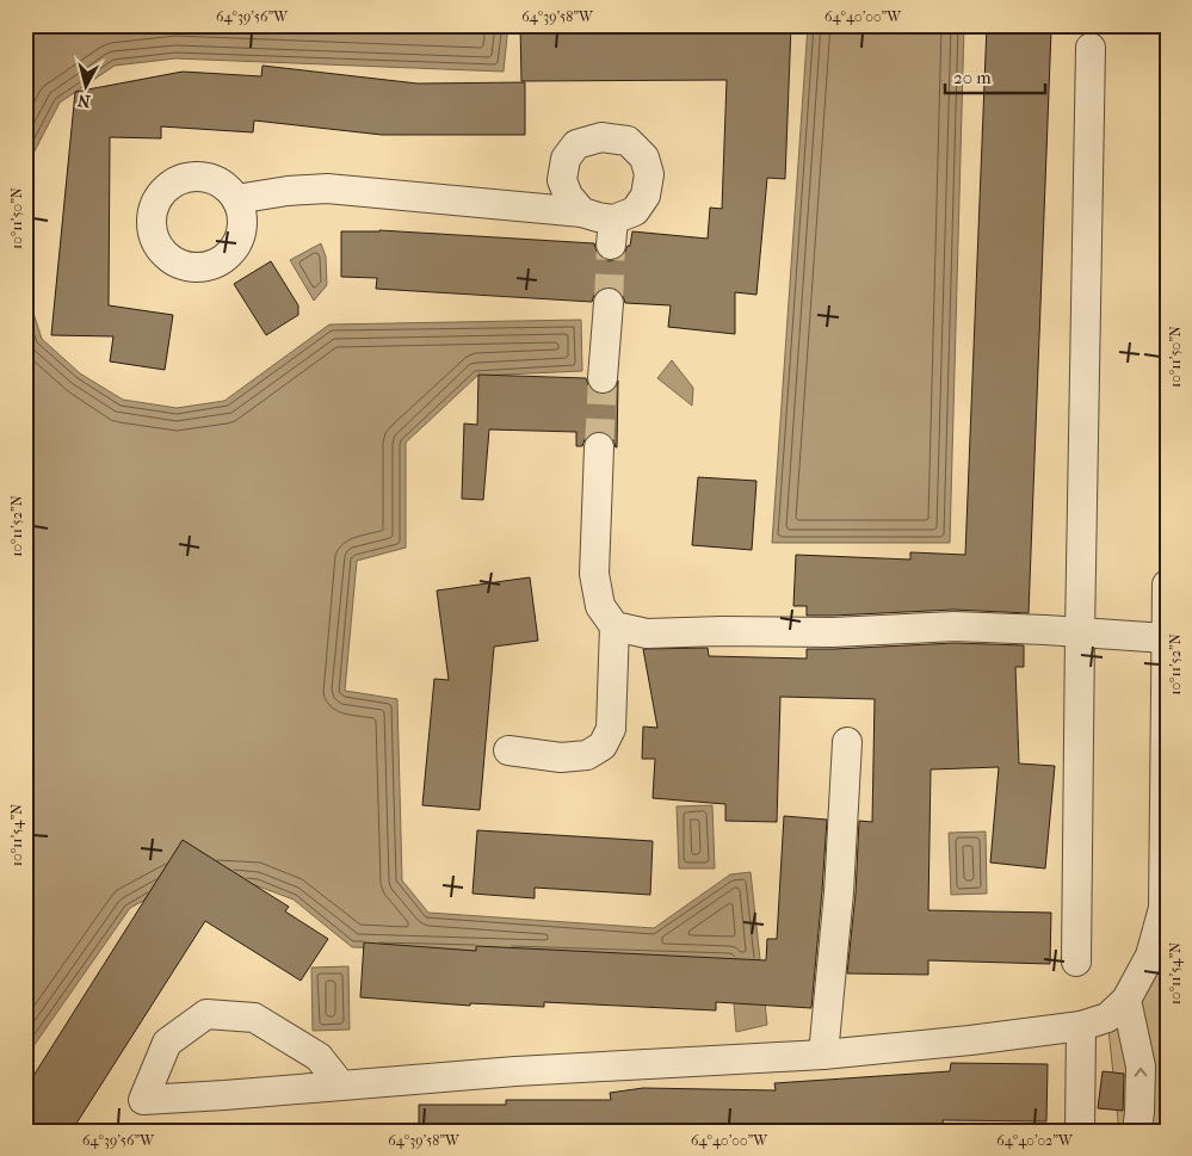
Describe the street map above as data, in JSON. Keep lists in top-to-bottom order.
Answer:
{
  "scale_bar": "20 m",
  "north": "bottom",
  "coordinates": [
    "64°39'56\"W",
    "64°39'58\"W",
    "64°40'00\"W",
    "10°11'50\"N",
    "10°11'52\"N",
    "10°11'54\"N",
    "64°40'02\"W"
  ]
}
